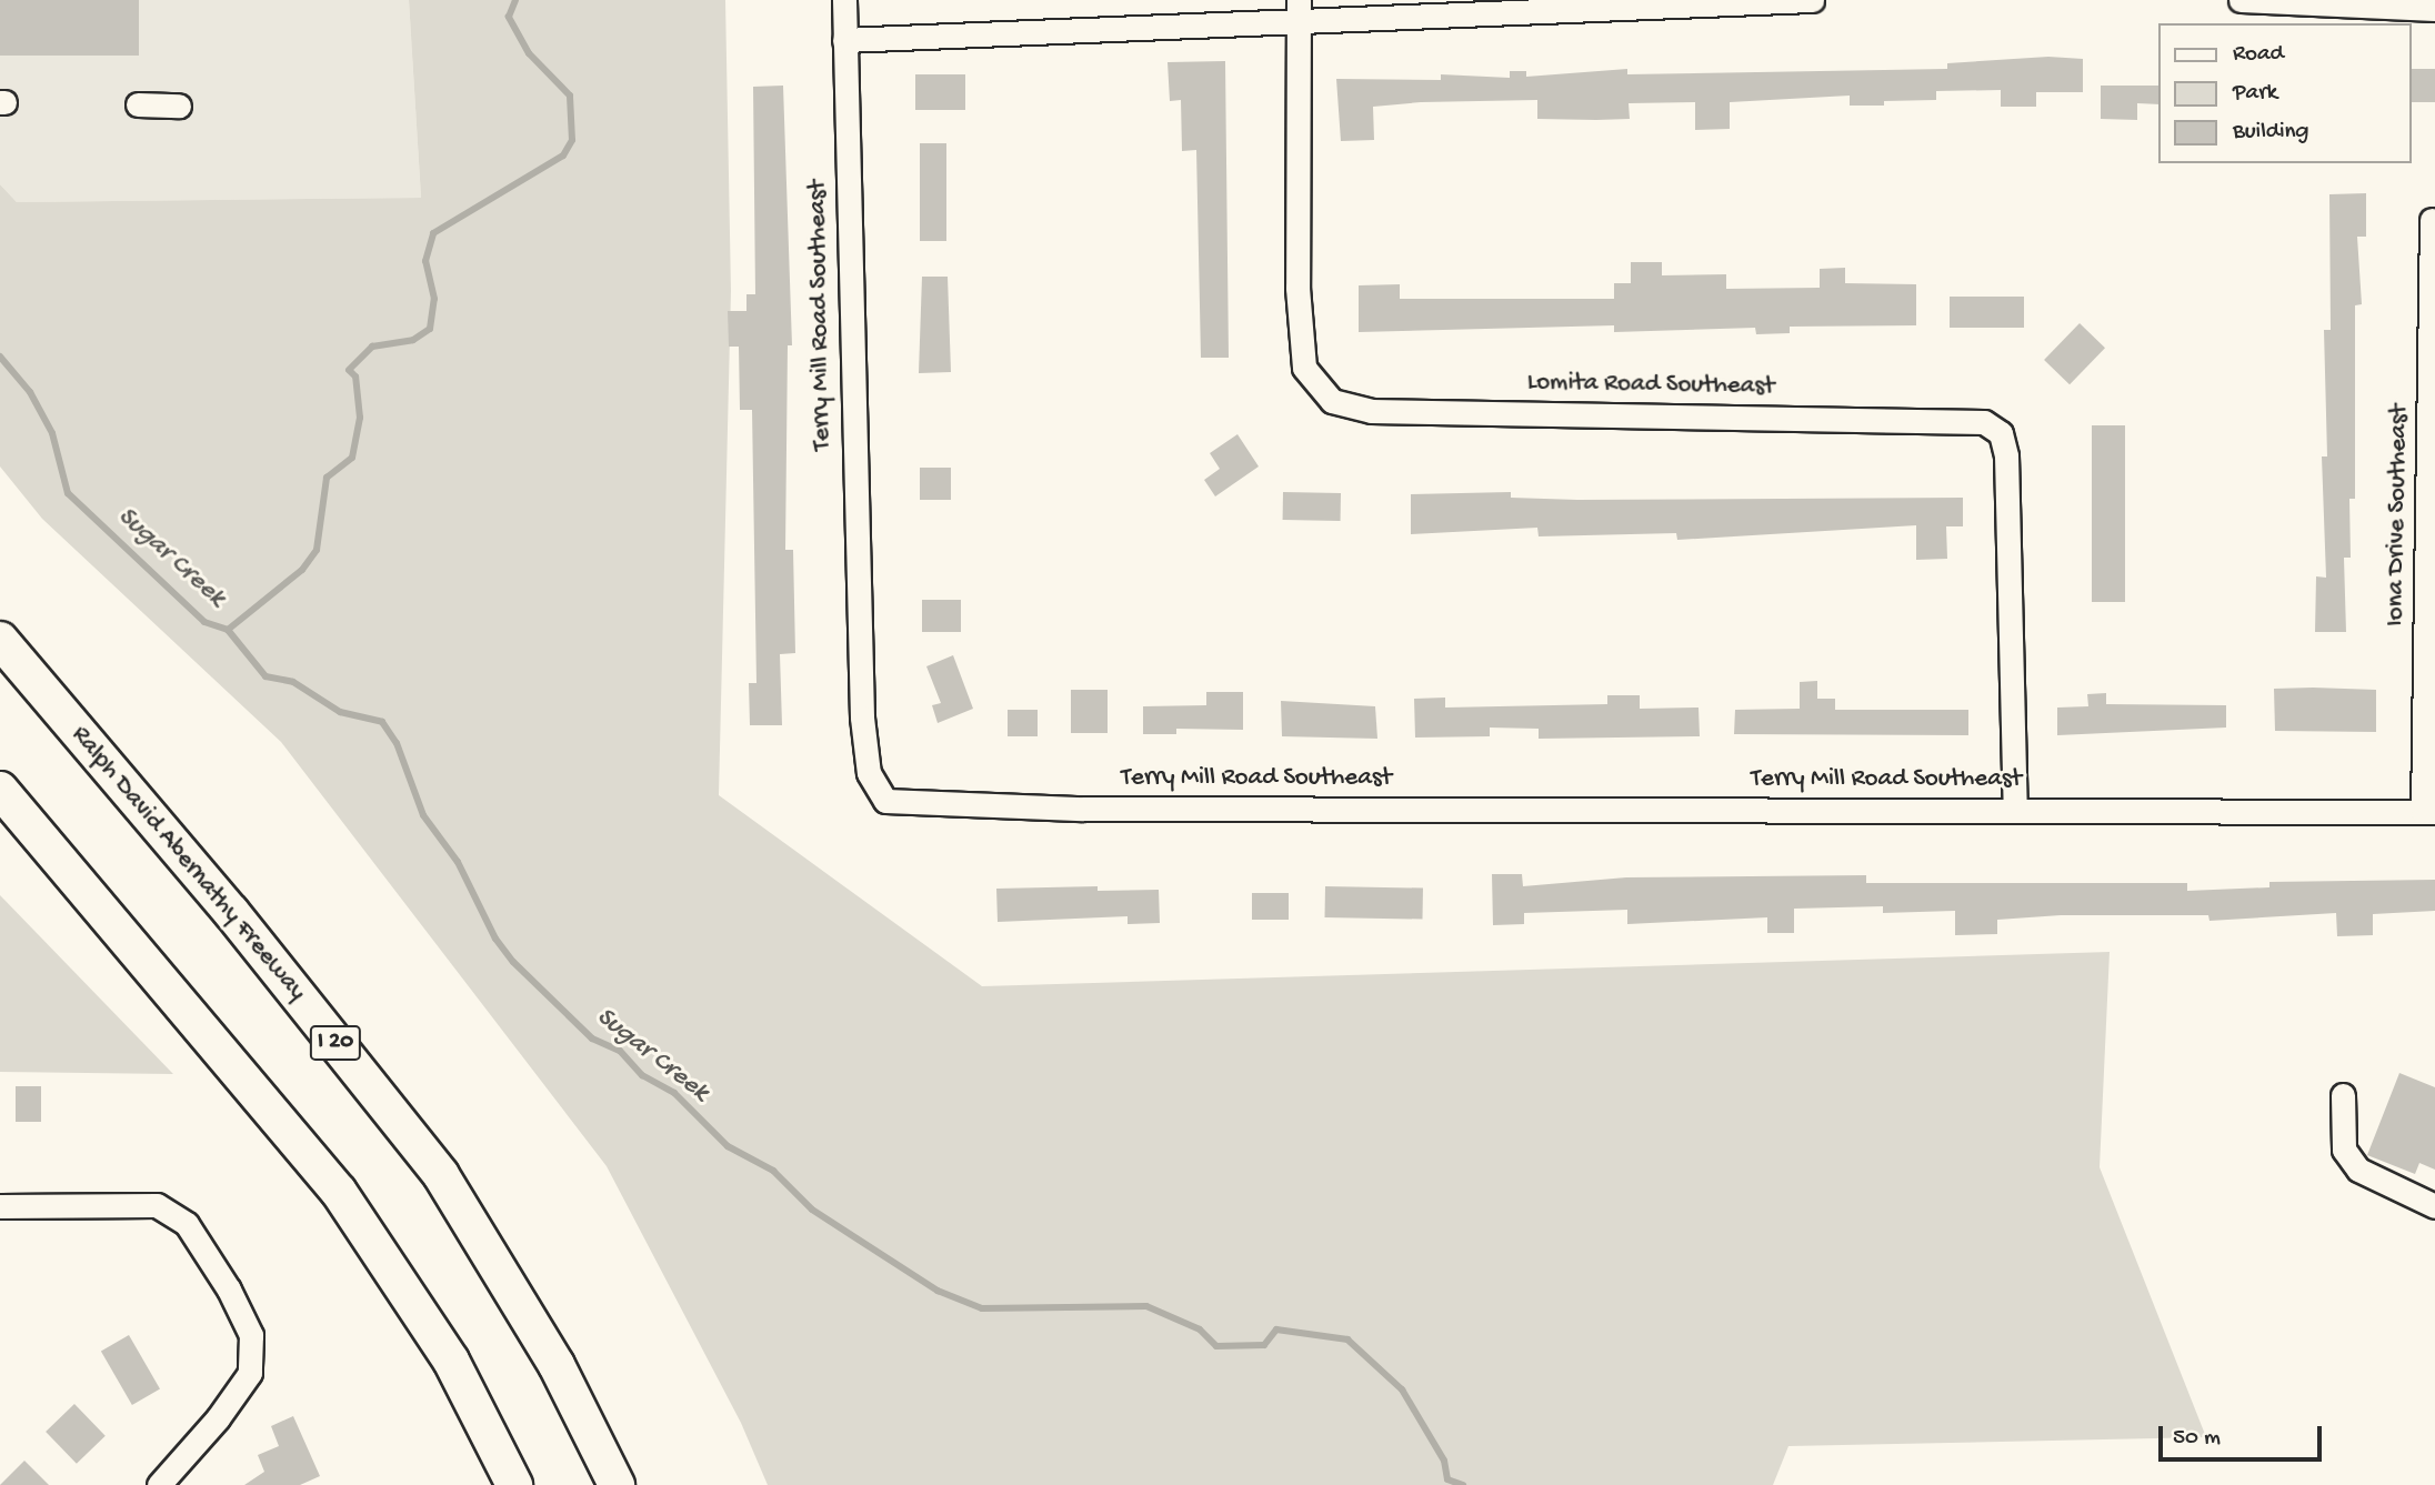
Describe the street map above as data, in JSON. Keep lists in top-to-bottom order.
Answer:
{
  "streets": {
    "highway": ["Ralph David Abernathy Freeway", "I 20"],
    "street": ["Terry Mill Road Southeast", "Lomita Road Southeast", "Iona Drive Southeast"]
  },
  "crossings": [
    ["Terry Mill Road Southeast", "Lomita Road Southeast"],
    ["Terry Mill Road Southeast", "Iona Drive Southeast"]
  ],
  "water": ["Sugar Creek"],
  "legend": ["Road", "Park", "Building"],
  "scale_bar": "50 m"
}
